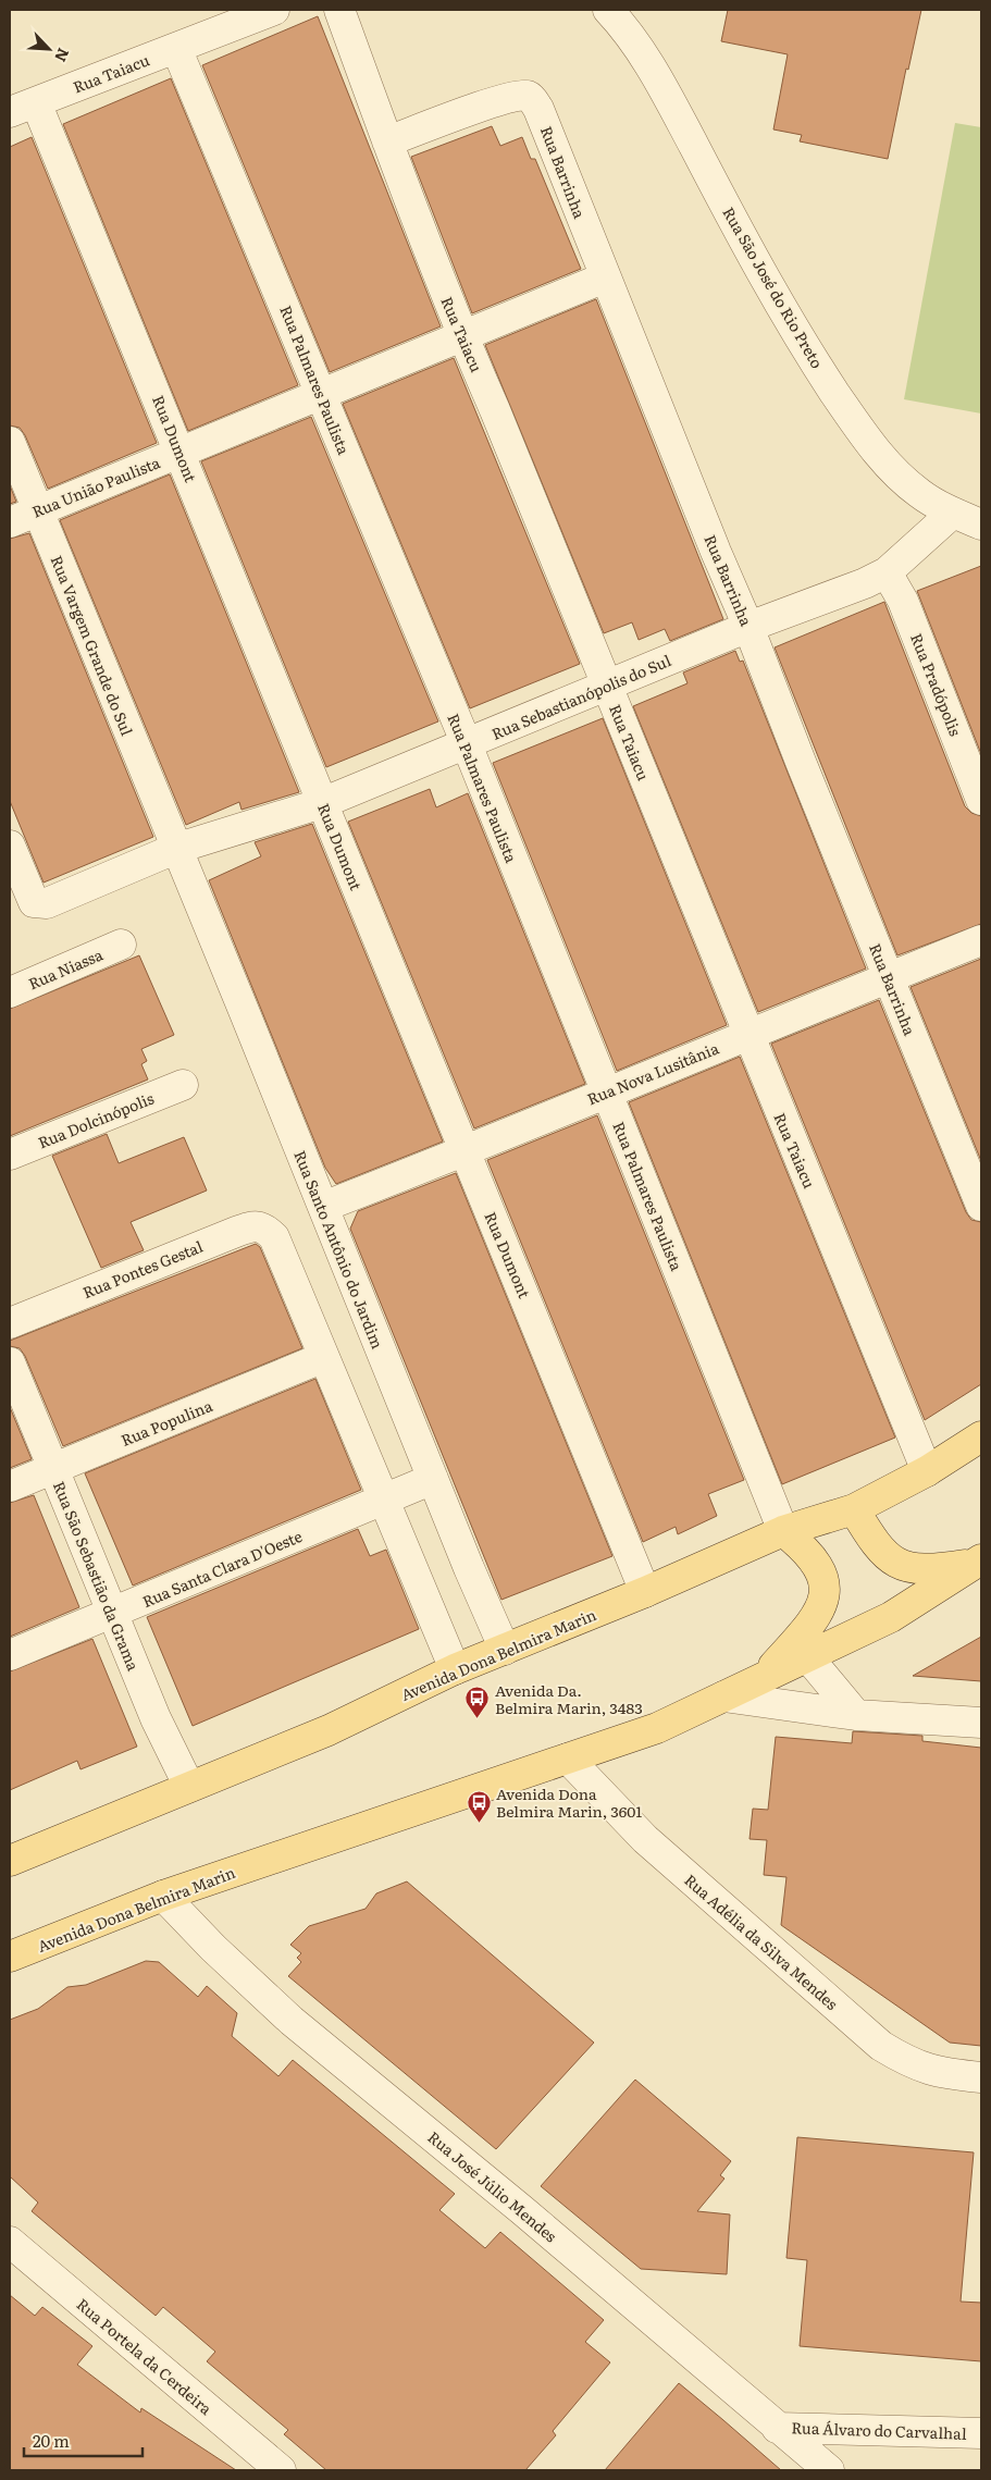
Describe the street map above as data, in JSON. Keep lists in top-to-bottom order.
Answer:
{
  "streets": {
    "main road": ["Avenida Dona Belmira Marin"],
    "street": [
      "Rua Taiacu",
      "Rua Barrinha",
      "Rua São José do Rio Preto",
      "Rua Palmares Paulista",
      "Rua Dumont",
      "Rua União Paulista",
      "Rua Vargem Grande do Sul",
      "Rua Pradópolis",
      "Rua Sebastianópolis do Sul",
      "Rua Niassa",
      "Rua Nova Lusitânia",
      "Rua Dolcinópolis",
      "Rua Santo Antônio do Jardim",
      "Rua Pontes Gestal",
      "Rua Populina",
      "Rua Santa Clara D'Oeste",
      "Rua São Sebastião da Grama",
      "Rua Adélia da Silva Mendes",
      "Rua José Júlio Mendes",
      "Rua Portela da Cerdeira",
      "Rua Álvaro do Carvalhal"
    ]
  },
  "crossings": [
    ["Rua Taiacu", "Rua Barrinha"],
    ["Rua Taiacu", "Rua Palmares Paulista"],
    ["Rua Taiacu", "Rua Dumont"],
    ["Rua Taiacu", "Rua União Paulista"],
    ["Rua Taiacu", "Rua Sebastianópolis do Sul"],
    ["Rua Taiacu", "Rua Nova Lusitânia"],
    ["Rua Taiacu", "Avenida Dona Belmira Marin"],
    ["Rua Barrinha", "Rua União Paulista"],
    ["Rua Barrinha", "Rua Sebastianópolis do Sul"],
    ["Rua Barrinha", "Rua Nova Lusitânia"],
    ["Rua São José do Rio Preto", "Rua Sebastianópolis do Sul"],
    ["Rua Palmares Paulista", "Rua União Paulista"],
    ["Rua Palmares Paulista", "Rua Sebastianópolis do Sul"],
    ["Rua Palmares Paulista", "Rua Nova Lusitânia"],
    ["Rua Palmares Paulista", "Avenida Dona Belmira Marin"],
    ["Rua Dumont", "Rua União Paulista"],
    ["Rua Dumont", "Rua Sebastianópolis do Sul"],
    ["Rua Dumont", "Rua Nova Lusitânia"],
    ["Rua Dumont", "Avenida Dona Belmira Marin"],
    ["Rua União Paulista", "Rua Vargem Grande do Sul"],
    ["Rua Vargem Grande do Sul", "Rua Sebastianópolis do Sul"],
    ["Rua Vargem Grande do Sul", "Rua Santo Antônio do Jardim"],
    ["Rua Pradópolis", "Rua Sebastianópolis do Sul"],
    ["Rua Sebastianópolis do Sul", "Rua Santo Antônio do Jardim"],
    ["Rua Nova Lusitânia", "Rua Santo Antônio do Jardim"],
    ["Rua Santo Antônio do Jardim", "Rua Santa Clara D'Oeste"],
    ["Rua Santo Antônio do Jardim", "Avenida Dona Belmira Marin"],
    ["Rua Pontes Gestal", "Rua Populina"],
    ["Rua Populina", "Rua São Sebastião da Grama"],
    ["Rua Santa Clara D'Oeste", "Rua São Sebastião da Grama"],
    ["Rua São Sebastião da Grama", "Avenida Dona Belmira Marin"],
    ["Avenida Dona Belmira Marin", "Rua Adélia da Silva Mendes"],
    ["Avenida Dona Belmira Marin", "Rua José Júlio Mendes"],
    ["Rua José Júlio Mendes", "Rua Álvaro do Carvalhal"]
  ],
  "places": {
    "bus stop": ["Avenida Da. Belmira Marin, 3483", "Avenida Dona Belmira Marin, 3601"]
  },
  "scale_bar": "20 m",
  "north": "bottom right"
}
